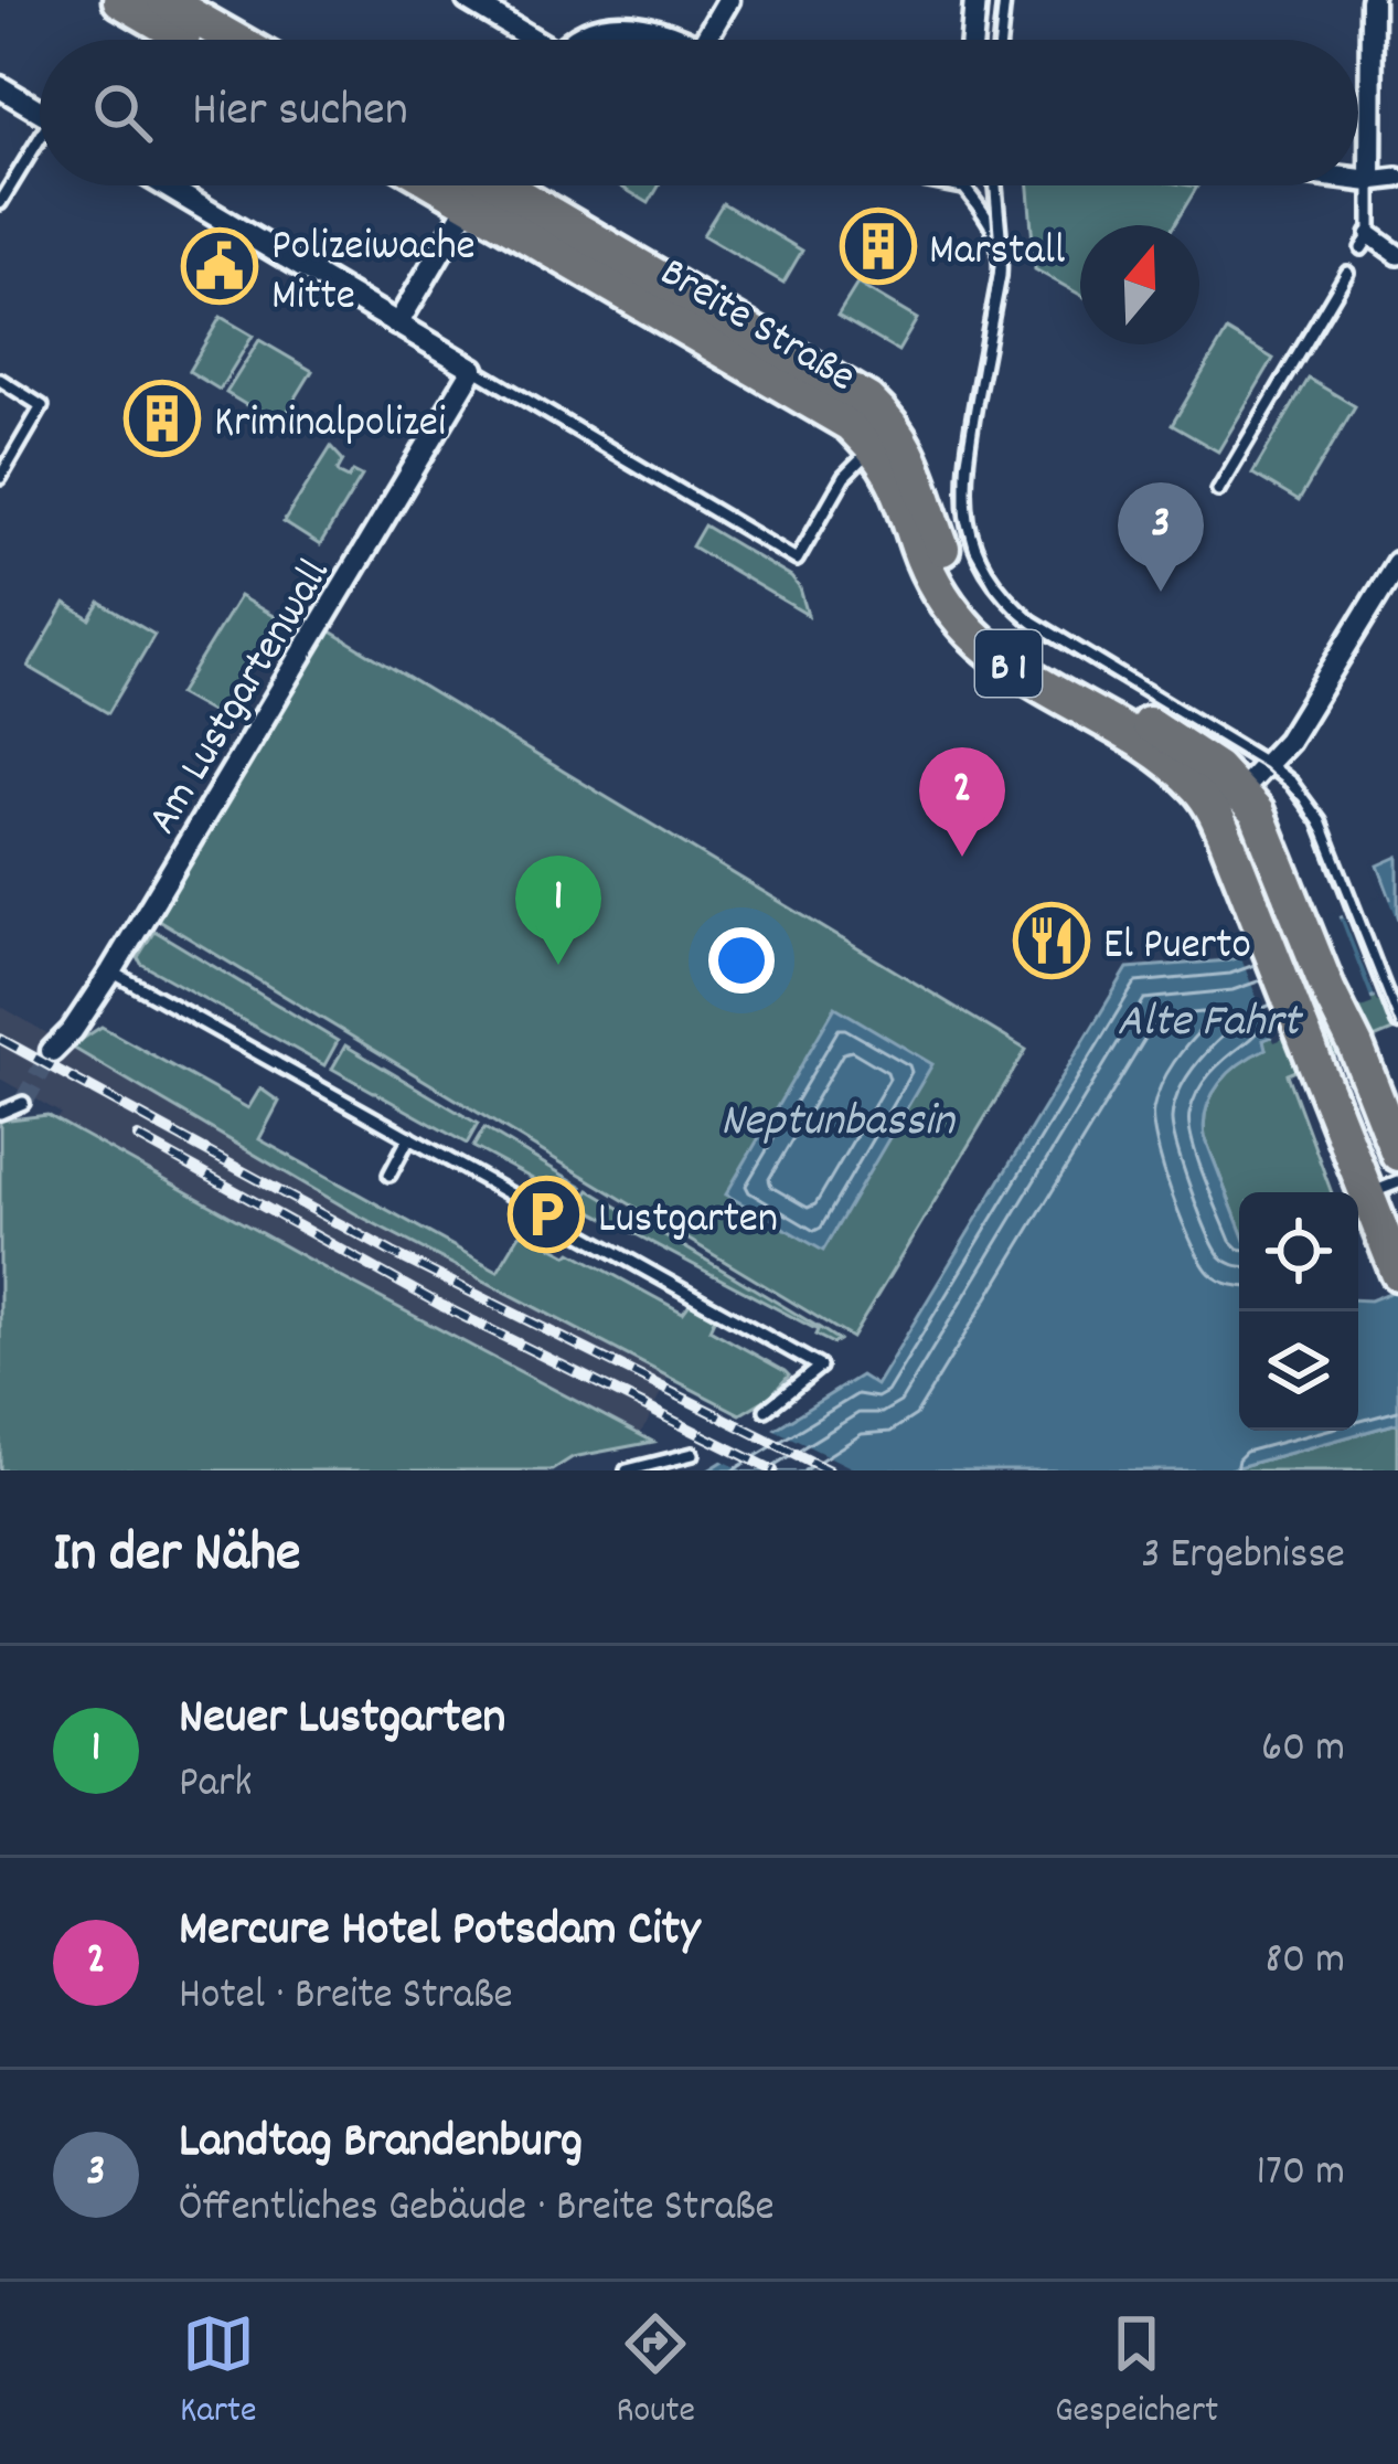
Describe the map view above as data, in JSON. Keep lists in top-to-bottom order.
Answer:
{
  "streets": {
    "main road": ["Breite Straße", "B 1"],
    "street": ["Am Lustgartenwall"]
  },
  "crossings": [
    ["Breite Straße", "B 1"]
  ],
  "water": ["Alte Fahrt", "Neptunbassin"],
  "places": {
    "building": ["Marstall", "Kriminalpolizei"],
    "public building": ["Polizeiwache Mitte"],
    "restaurant": ["El Puerto"],
    "parking": ["Lustgarten"]
  },
  "north": "top",
  "page": {
    "search": "Hier suchen",
    "pins": ["3", "2", "1"],
    "heading": ["In der Nähe", "3 Ergebnisse"],
    "list": [
      {
        "mark": "1",
        "name": "Neuer Lustgarten",
        "note": "Park",
        "value": "60 m"
      },
      {
        "mark": "2",
        "name": "Mercure Hotel Potsdam City",
        "note": "Hotel · Breite Straße",
        "value": "80 m"
      },
      {
        "mark": "3",
        "name": "Landtag Brandenburg",
        "note": "Öffentliches Gebäude · Breite Straße",
        "value": "170 m"
      }
    ],
    "nav": ["Karte", "Route", "Gespeichert"]
  }
}
